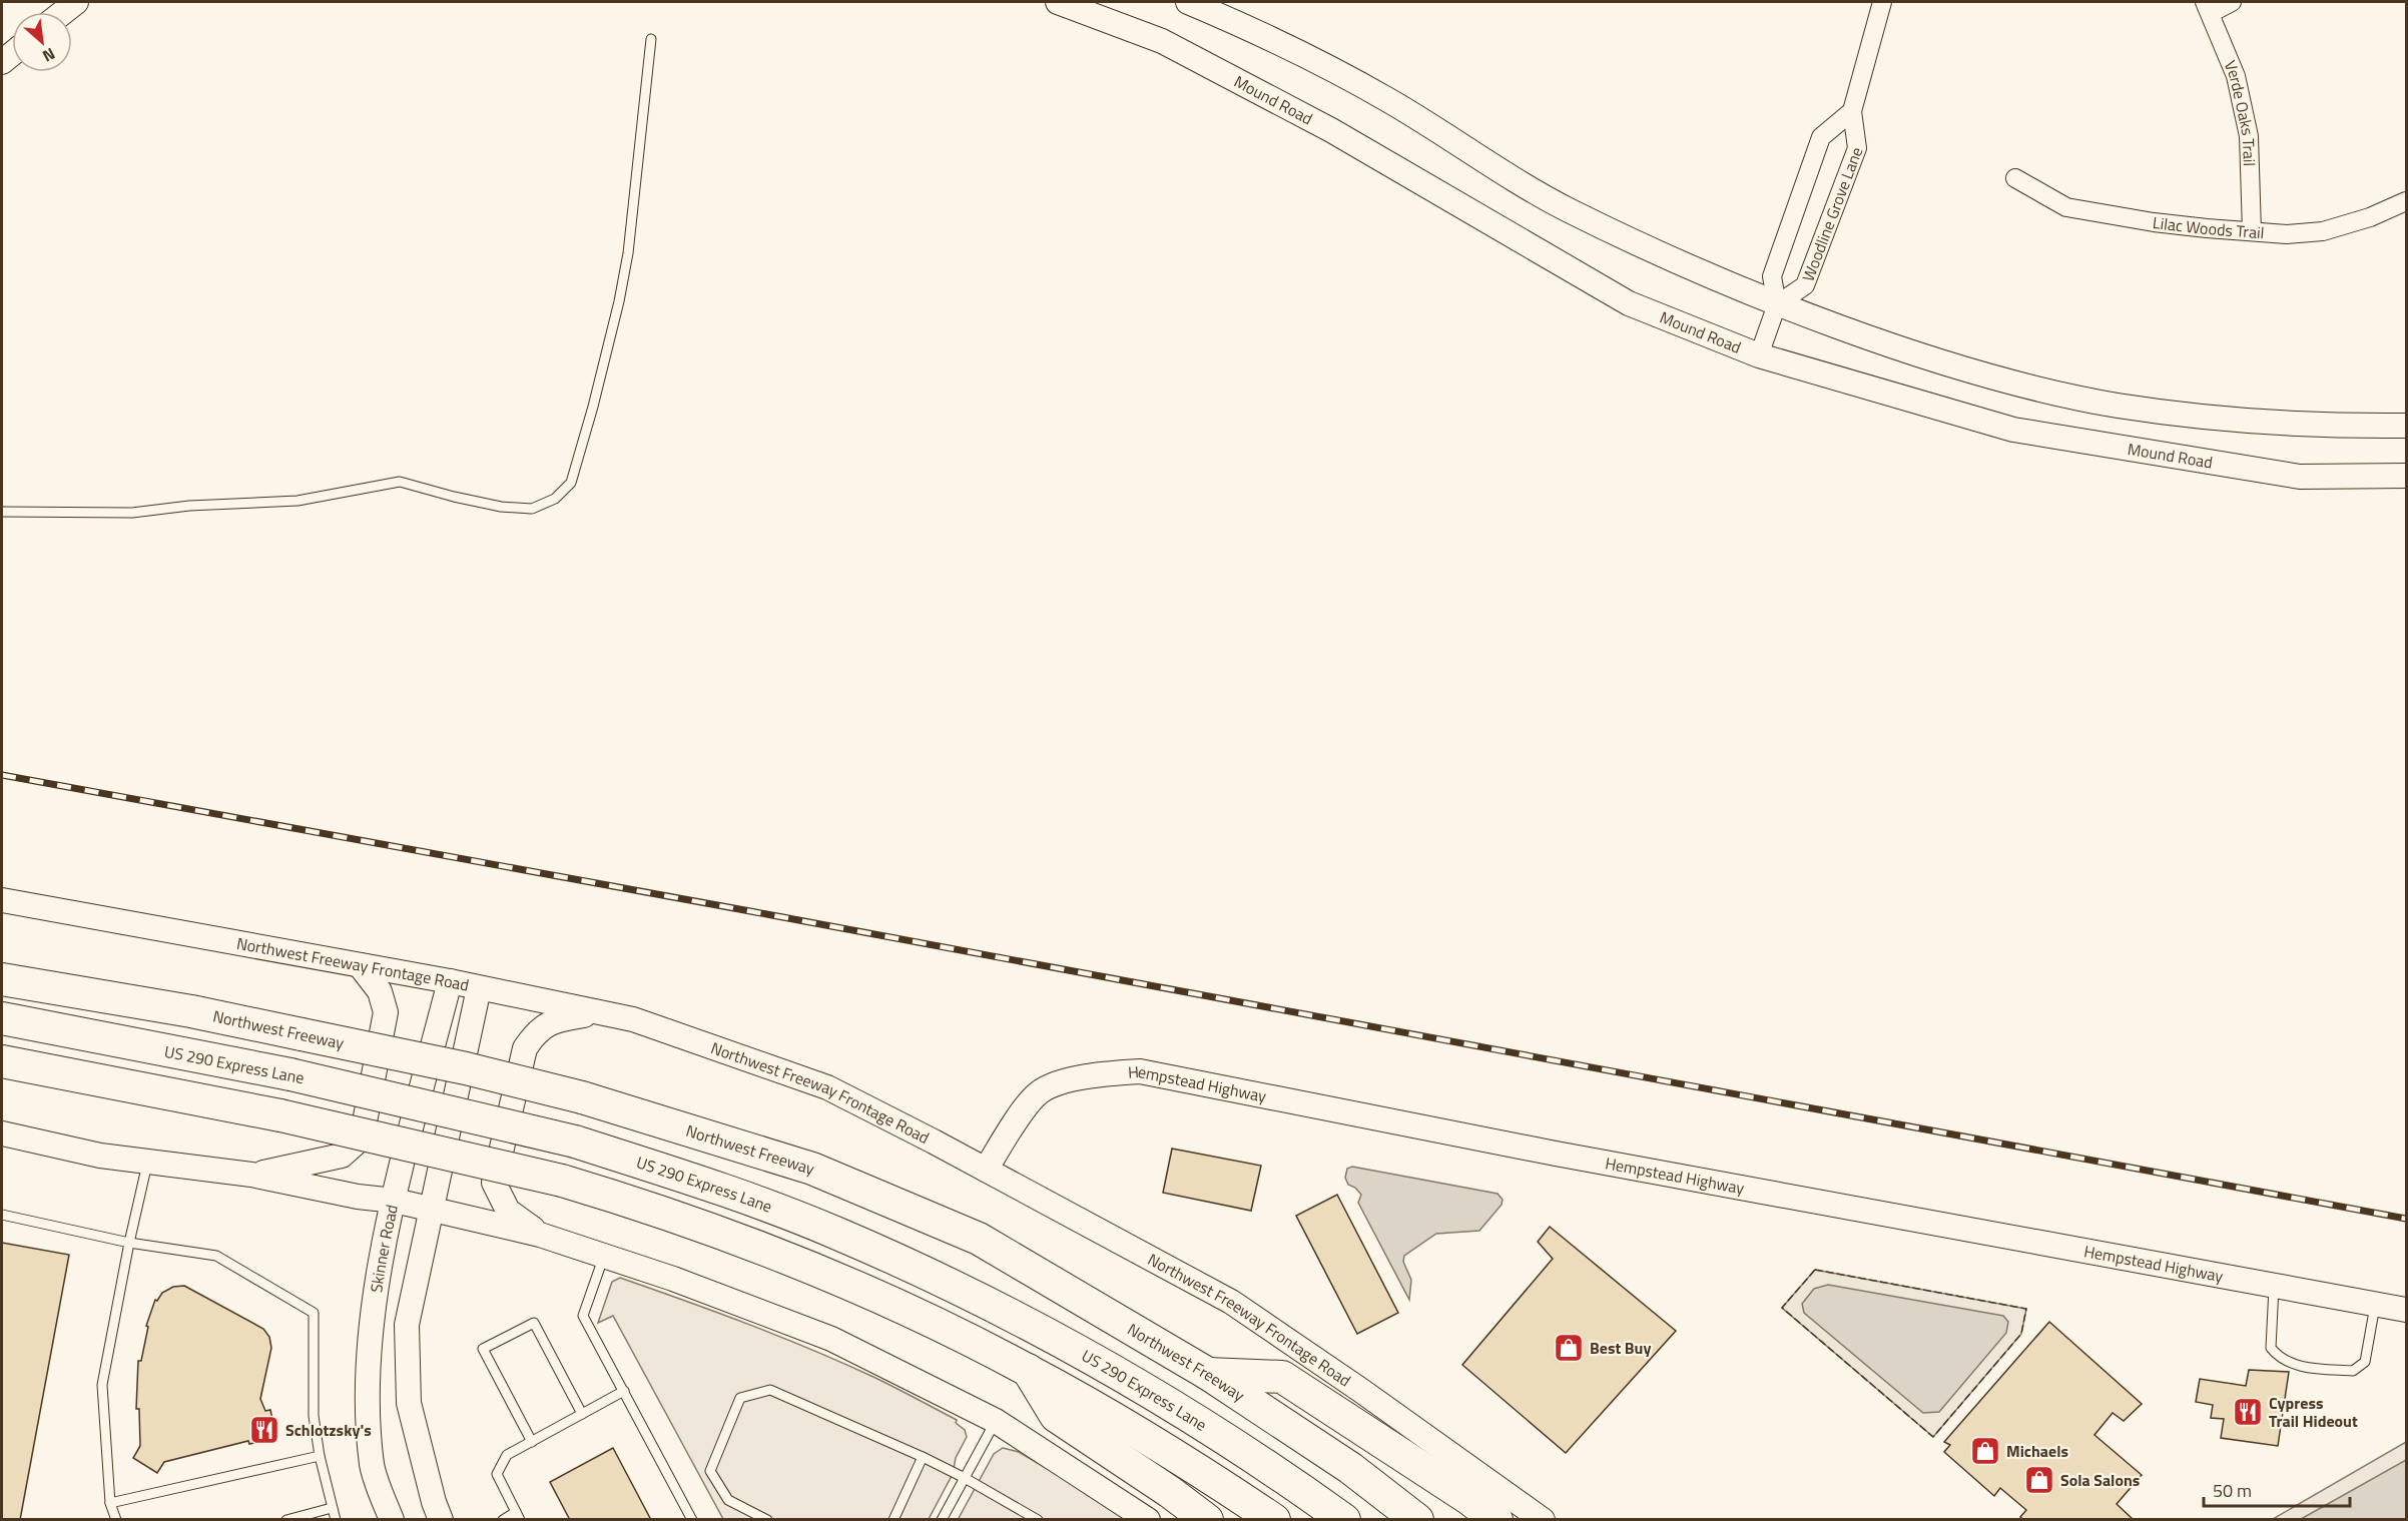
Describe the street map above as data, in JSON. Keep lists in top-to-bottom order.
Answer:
{
  "streets": {
    "highway": ["Northwest Freeway", "US 290 Express Lane"],
    "street": [
      "Mound Road",
      "Verde Oaks Trail",
      "Woodline Grove Lane",
      "Lilac Woods Trail",
      "Northwest Freeway Frontage Road",
      "Hempstead Highway",
      "Skinner Road"
    ]
  },
  "crossings": [
    ["Mound Road", "Woodline Grove Lane"],
    ["Verde Oaks Trail", "Lilac Woods Trail"],
    ["Northwest Freeway Frontage Road", "Hempstead Highway"],
    ["Northwest Freeway Frontage Road", "Skinner Road"]
  ],
  "places": {
    "shop": ["Best Buy", "Michaels", "Sola Salons"],
    "restaurant": ["Cypress Trail Hideout", "Schlotzsky's"]
  },
  "scale_bar": "50 m",
  "north": "bottom right"
}
